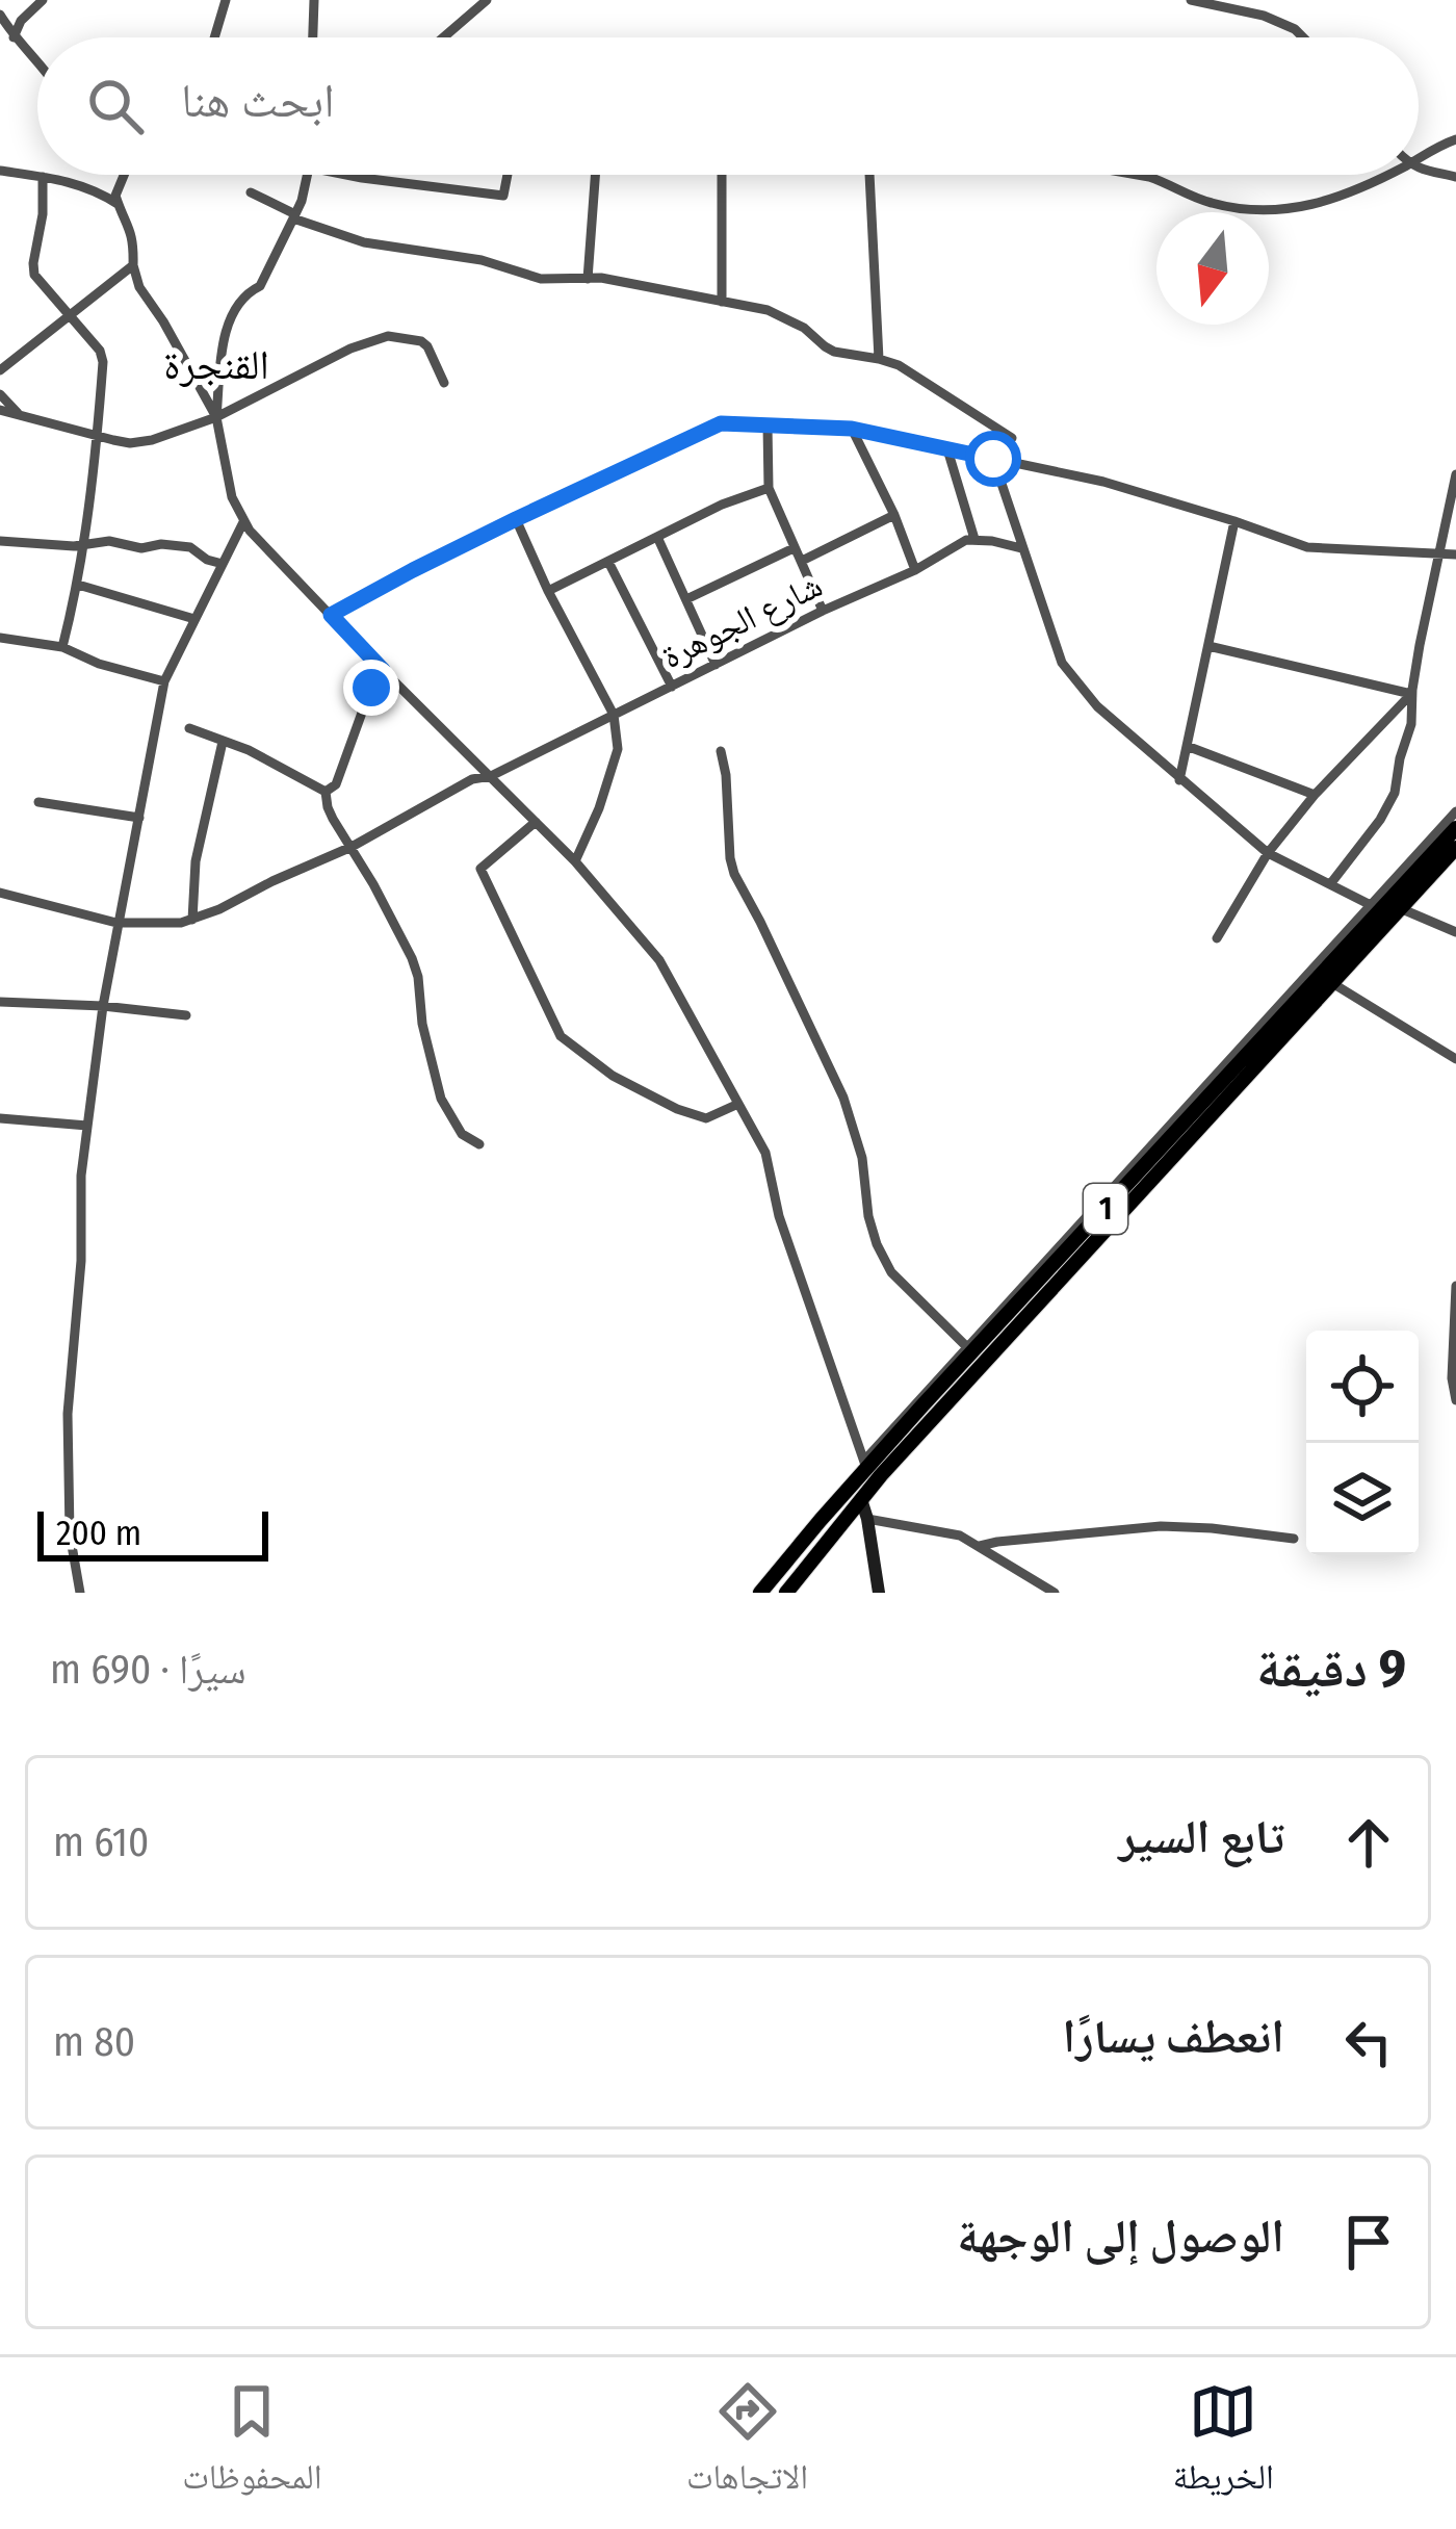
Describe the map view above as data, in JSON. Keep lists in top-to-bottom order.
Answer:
{
  "streets": {
    "main road": ["1"],
    "street": ["شارع الجوهرة"]
  },
  "districts": ["القنجرة"],
  "scale_bar": "200 m",
  "north": "bottom",
  "page": {
    "search": "ابحث هنا",
    "scale": "200 m",
    "heading": ["9 دقيقة", "سيرًا · 690 m"],
    "list": [
      ["تابع السير", "610 m"],
      ["انعطف يسارًا", "80 m"],
      "الوصول إلى الوجهة"
    ],
    "nav": ["الخريطة", "الاتجاهات", "المحفوظات"]
  }
}
